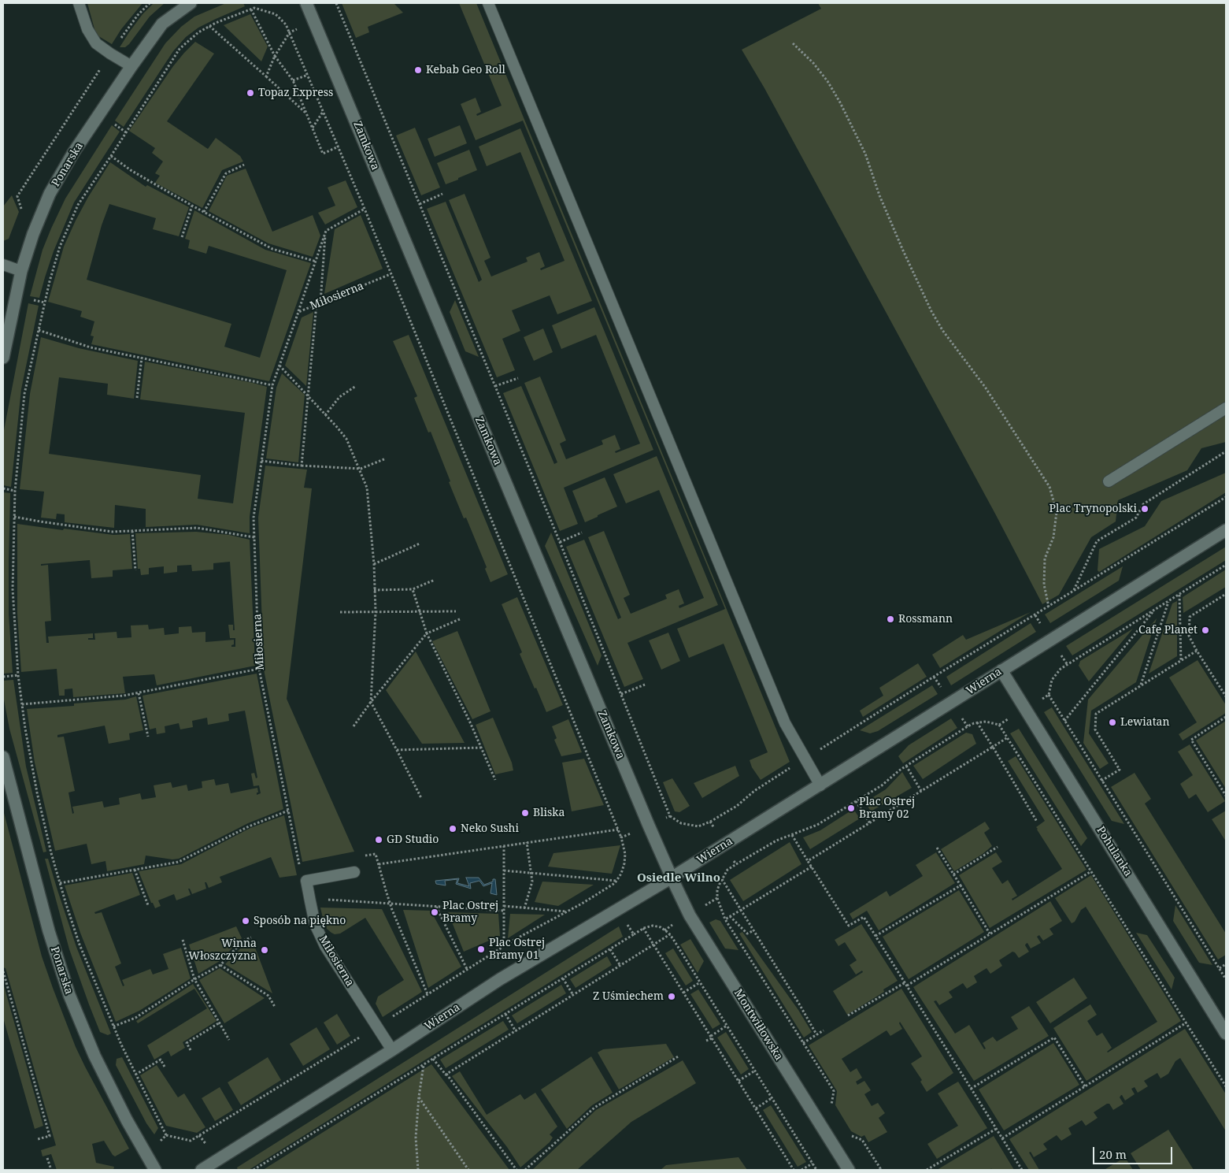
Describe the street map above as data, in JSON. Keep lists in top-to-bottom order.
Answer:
{
  "streets": {
    "street": [
      "Zamkowa",
      "Ponarska",
      "Wierna",
      "Pohulanka",
      "Montwiłłowska"
    ],
    "lane": ["Miłosierna"]
  },
  "crossings": [
    ["Zamkowa", "Wierna"],
    ["Zamkowa", "Montwiłłowska"],
    ["Miłosierna", "Wierna"],
    ["Wierna", "Pohulanka"],
    ["Wierna", "Montwiłłowska"]
  ],
  "districts": ["Osiedle Wilno"],
  "places": [
    "Kebab Geo Roll",
    "Topaz Express",
    "Plac Trynopolski",
    "Rossmann",
    "Cafe Planet",
    "Lewiatan",
    "Plac Ostrej Bramy 02",
    "Bliska",
    "Neko Sushi",
    "GD Studio",
    "Plac Ostrej Bramy",
    "Sposób na piękno",
    "Plac Ostrej Bramy 01",
    "Winna Włoszczyzna",
    "Z Uśmiechem"
  ],
  "scale_bar": "20 m"
}
